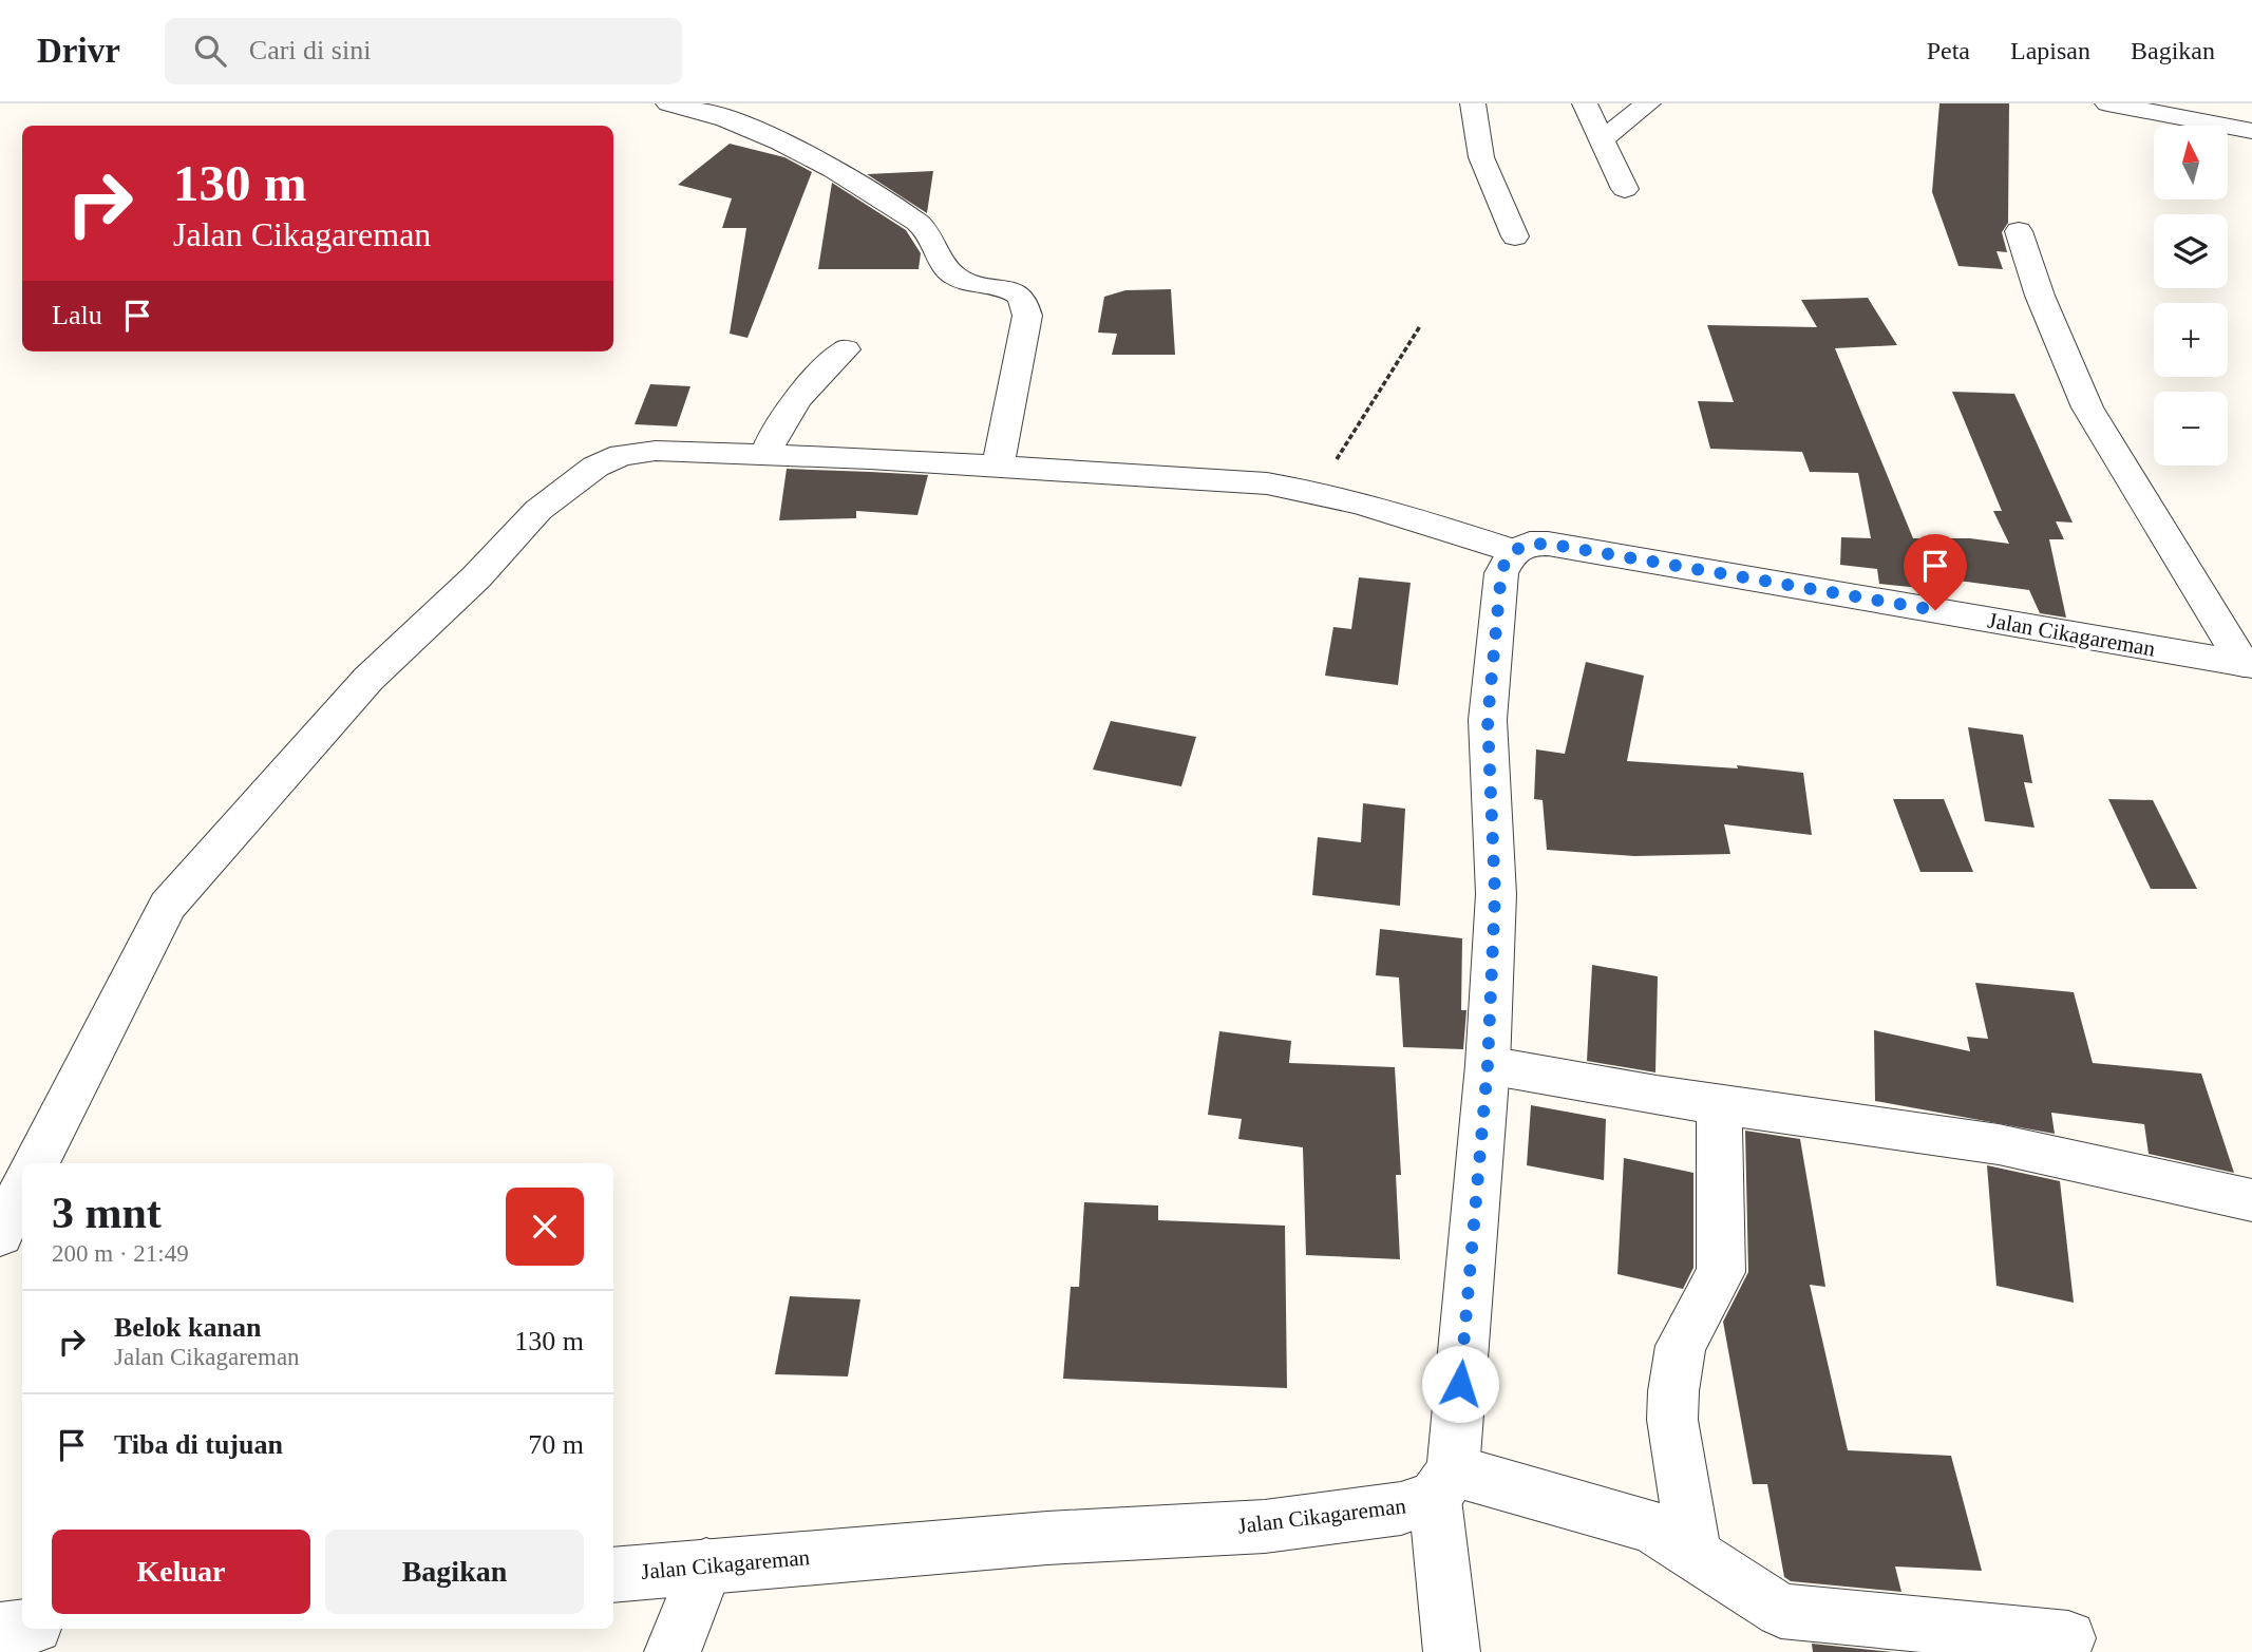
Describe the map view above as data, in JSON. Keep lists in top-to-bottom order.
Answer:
{
  "streets": {
    "street": ["Jalan Cikagareman"]
  },
  "north": "top",
  "page": {
    "header": "Drivr",
    "search": "Cari di sini",
    "nav": ["Peta", "Lapisan", "Bagikan"],
    "map_buttons": ["+", "−"],
    "turn": ["130 m", "Jalan Cikagareman"],
    "then": "Lalu",
    "heading": ["3 mnt", "200 m · 21:49"],
    "list": [
      {
        "name": "Belok kanan",
        "note": "Jalan Cikagareman",
        "value": "130 m"
      },
      {
        "name": "Tiba di tujuan",
        "value": "70 m"
      }
    ],
    "buttons": ["Keluar", "Bagikan"]
  }
}
